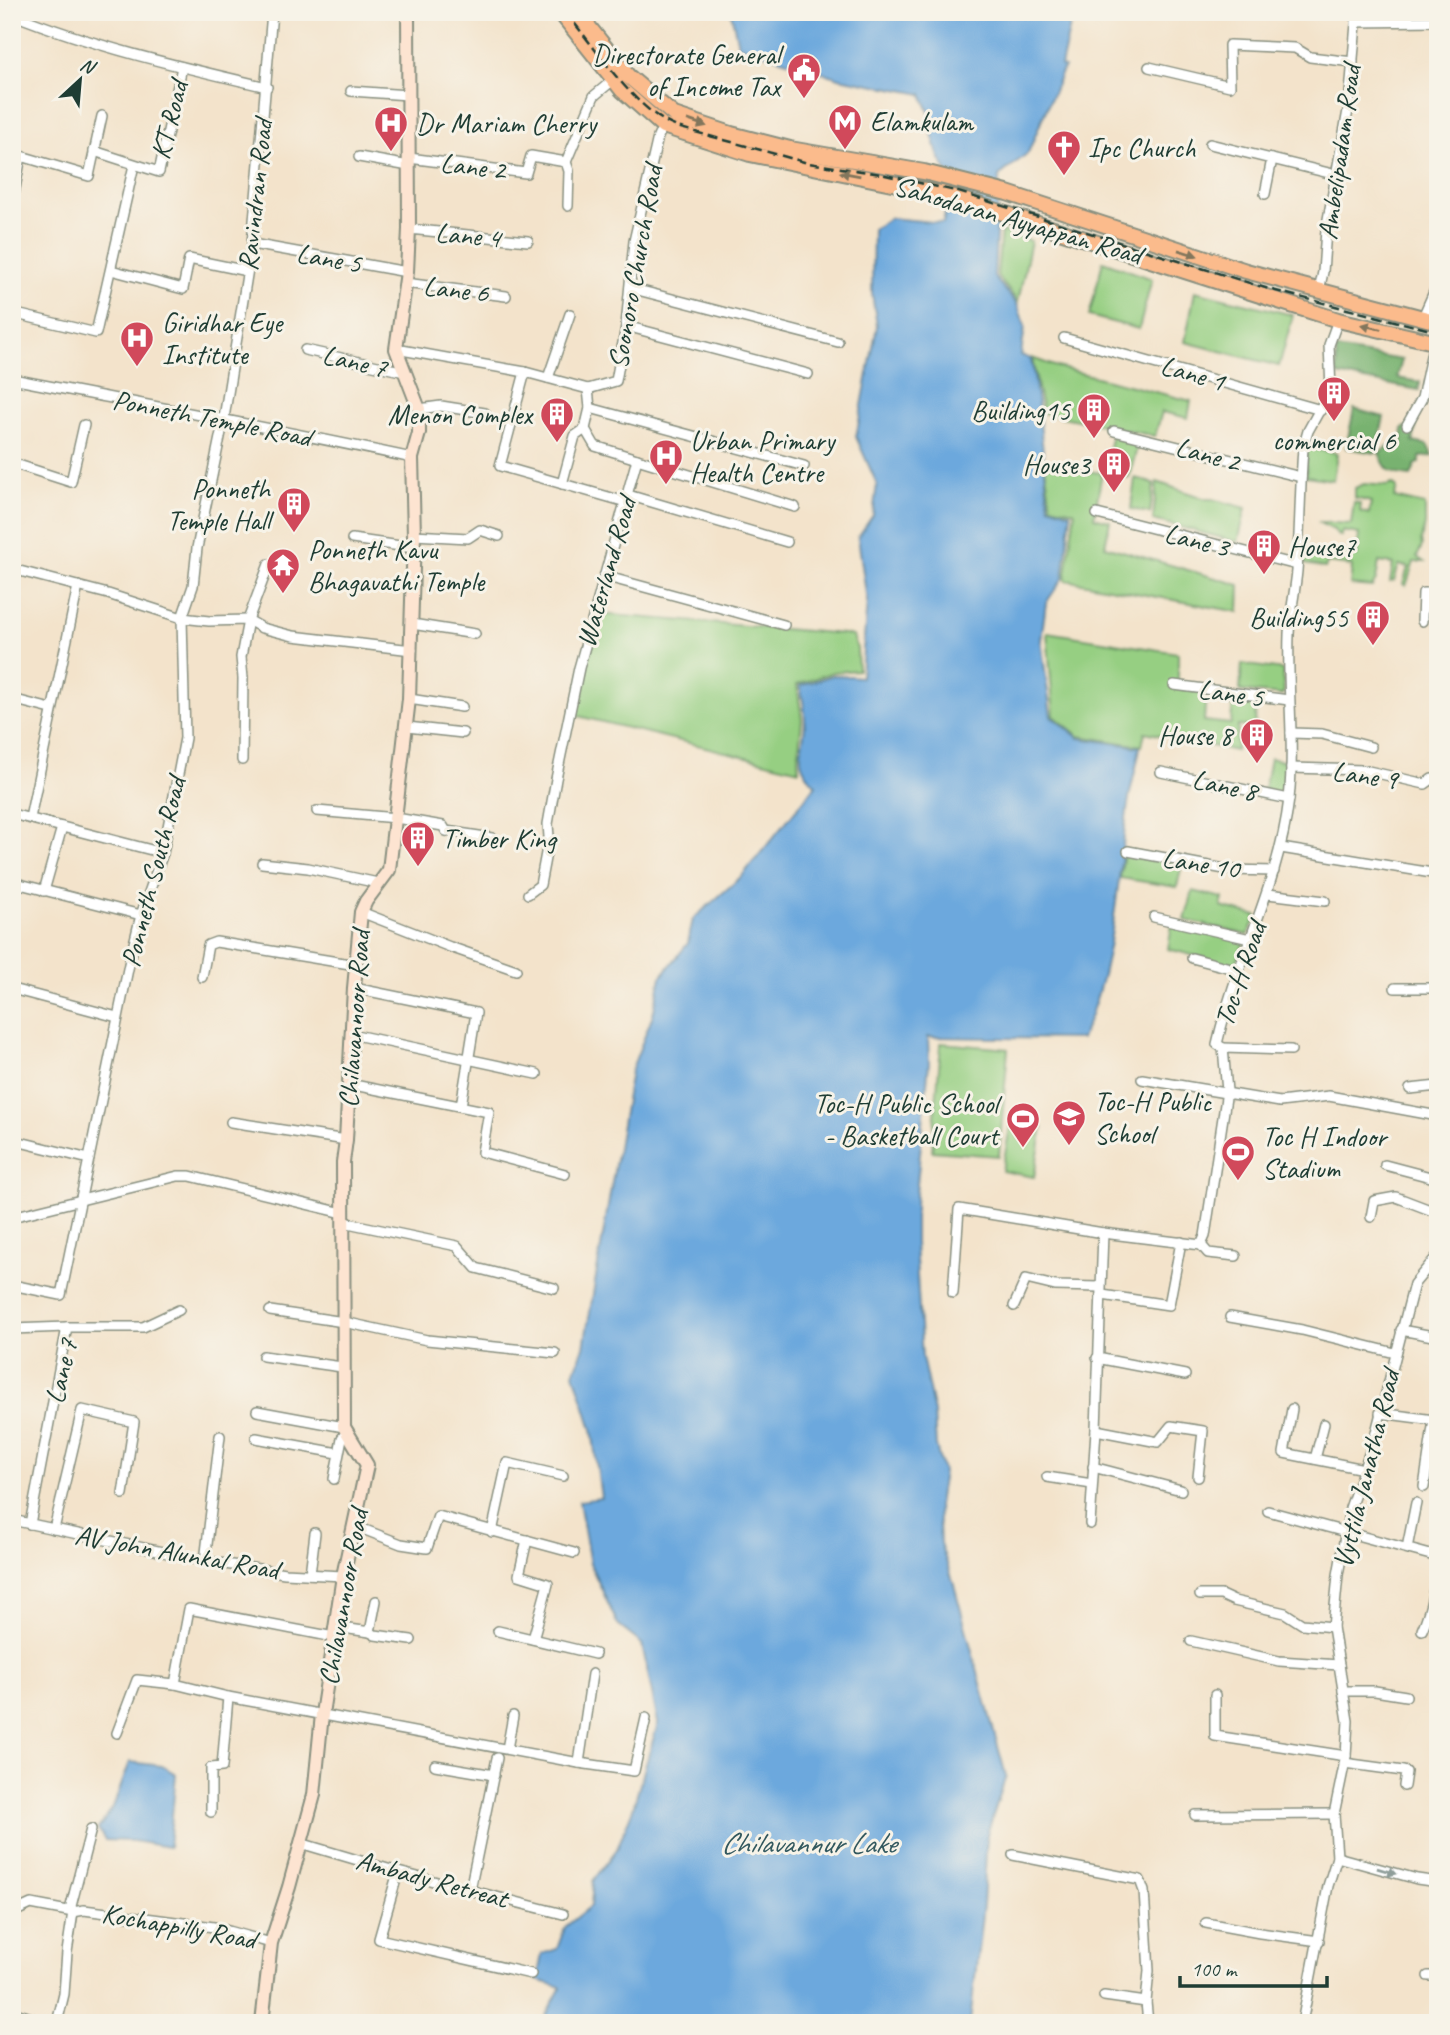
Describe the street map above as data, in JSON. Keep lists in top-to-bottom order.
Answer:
{
  "streets": {
    "main road": ["Sahodaran Ayyappan Road"],
    "street": [
      "KT Road",
      "Ambelipadam Road",
      "Lane 2",
      "Ravindran Road",
      "Lane 4",
      "Lane 5",
      "Soonoro Church Road",
      "Lane 6",
      "Lane 7",
      "Lane 1",
      "Ponneth Temple Road",
      "Lane 3",
      "Waterland Road",
      "Lane 9",
      "Lane 8",
      "Lane 10",
      "Ponneth South Road",
      "Toc-H Road",
      "Chilavannoor Road",
      "Vyttila Janatha Road",
      "AV John Alunkal Road",
      "Ambady Retreat",
      "Kochappilly Road"
    ]
  },
  "crossings": [
    ["Ambelipadam Road", "Sahodaran Ayyappan Road"],
    ["Lane 2", "Toc-H Road"],
    ["Lane 2", "Chilavannoor Road"],
    ["Ravindran Road", "Lane 5"],
    ["Ravindran Road", "Ponneth Temple Road"],
    ["Ravindran Road", "Ponneth South Road"],
    ["Sahodaran Ayyappan Road", "Soonoro Church Road"],
    ["Sahodaran Ayyappan Road", "Toc-H Road"],
    ["Lane 4", "Chilavannoor Road"],
    ["Lane 5", "Lane 6"],
    ["Lane 5", "Toc-H Road"],
    ["Lane 5", "Chilavannoor Road"],
    ["Lane 6", "Chilavannoor Road"],
    ["Lane 7", "Chilavannoor Road"],
    ["Lane 7", "AV John Alunkal Road"],
    ["Lane 1", "Toc-H Road"],
    ["Ponneth Temple Road", "Ponneth South Road"],
    ["Ponneth Temple Road", "Chilavannoor Road"],
    ["Lane 3", "Toc-H Road"],
    ["Lane 9", "Toc-H Road"],
    ["Lane 8", "Toc-H Road"],
    ["Lane 10", "Toc-H Road"],
    ["Chilavannoor Road", "AV John Alunkal Road"],
    ["Chilavannoor Road", "Ambady Retreat"],
    ["Chilavannoor Road", "Kochappilly Road"]
  ],
  "water": ["Chilavannur Lake"],
  "places": {
    "public building": ["Directorate General of Income Tax"],
    "metro station": ["Elamkulam"],
    "hospital": ["Dr Mariam Cherry", "Giridhar Eye Institute", "Urban Primary Health Centre"],
    "church": ["Ipc Church"],
    "building": [
      "commercial 6",
      "Building15",
      "Menon Complex",
      "House3",
      "Ponneth Temple Hall",
      "House7",
      "Building55",
      "House 8",
      "Timber King"
    ],
    "temple": ["Ponneth Kavu Bhagavathi Temple"],
    "school or university": ["Toc-H Public School"],
    "sports": ["Toc-H Public School - Basketball Court", "Toc H Indoor Stadium"]
  },
  "scale_bar": "100 m",
  "north": "top right"
}
